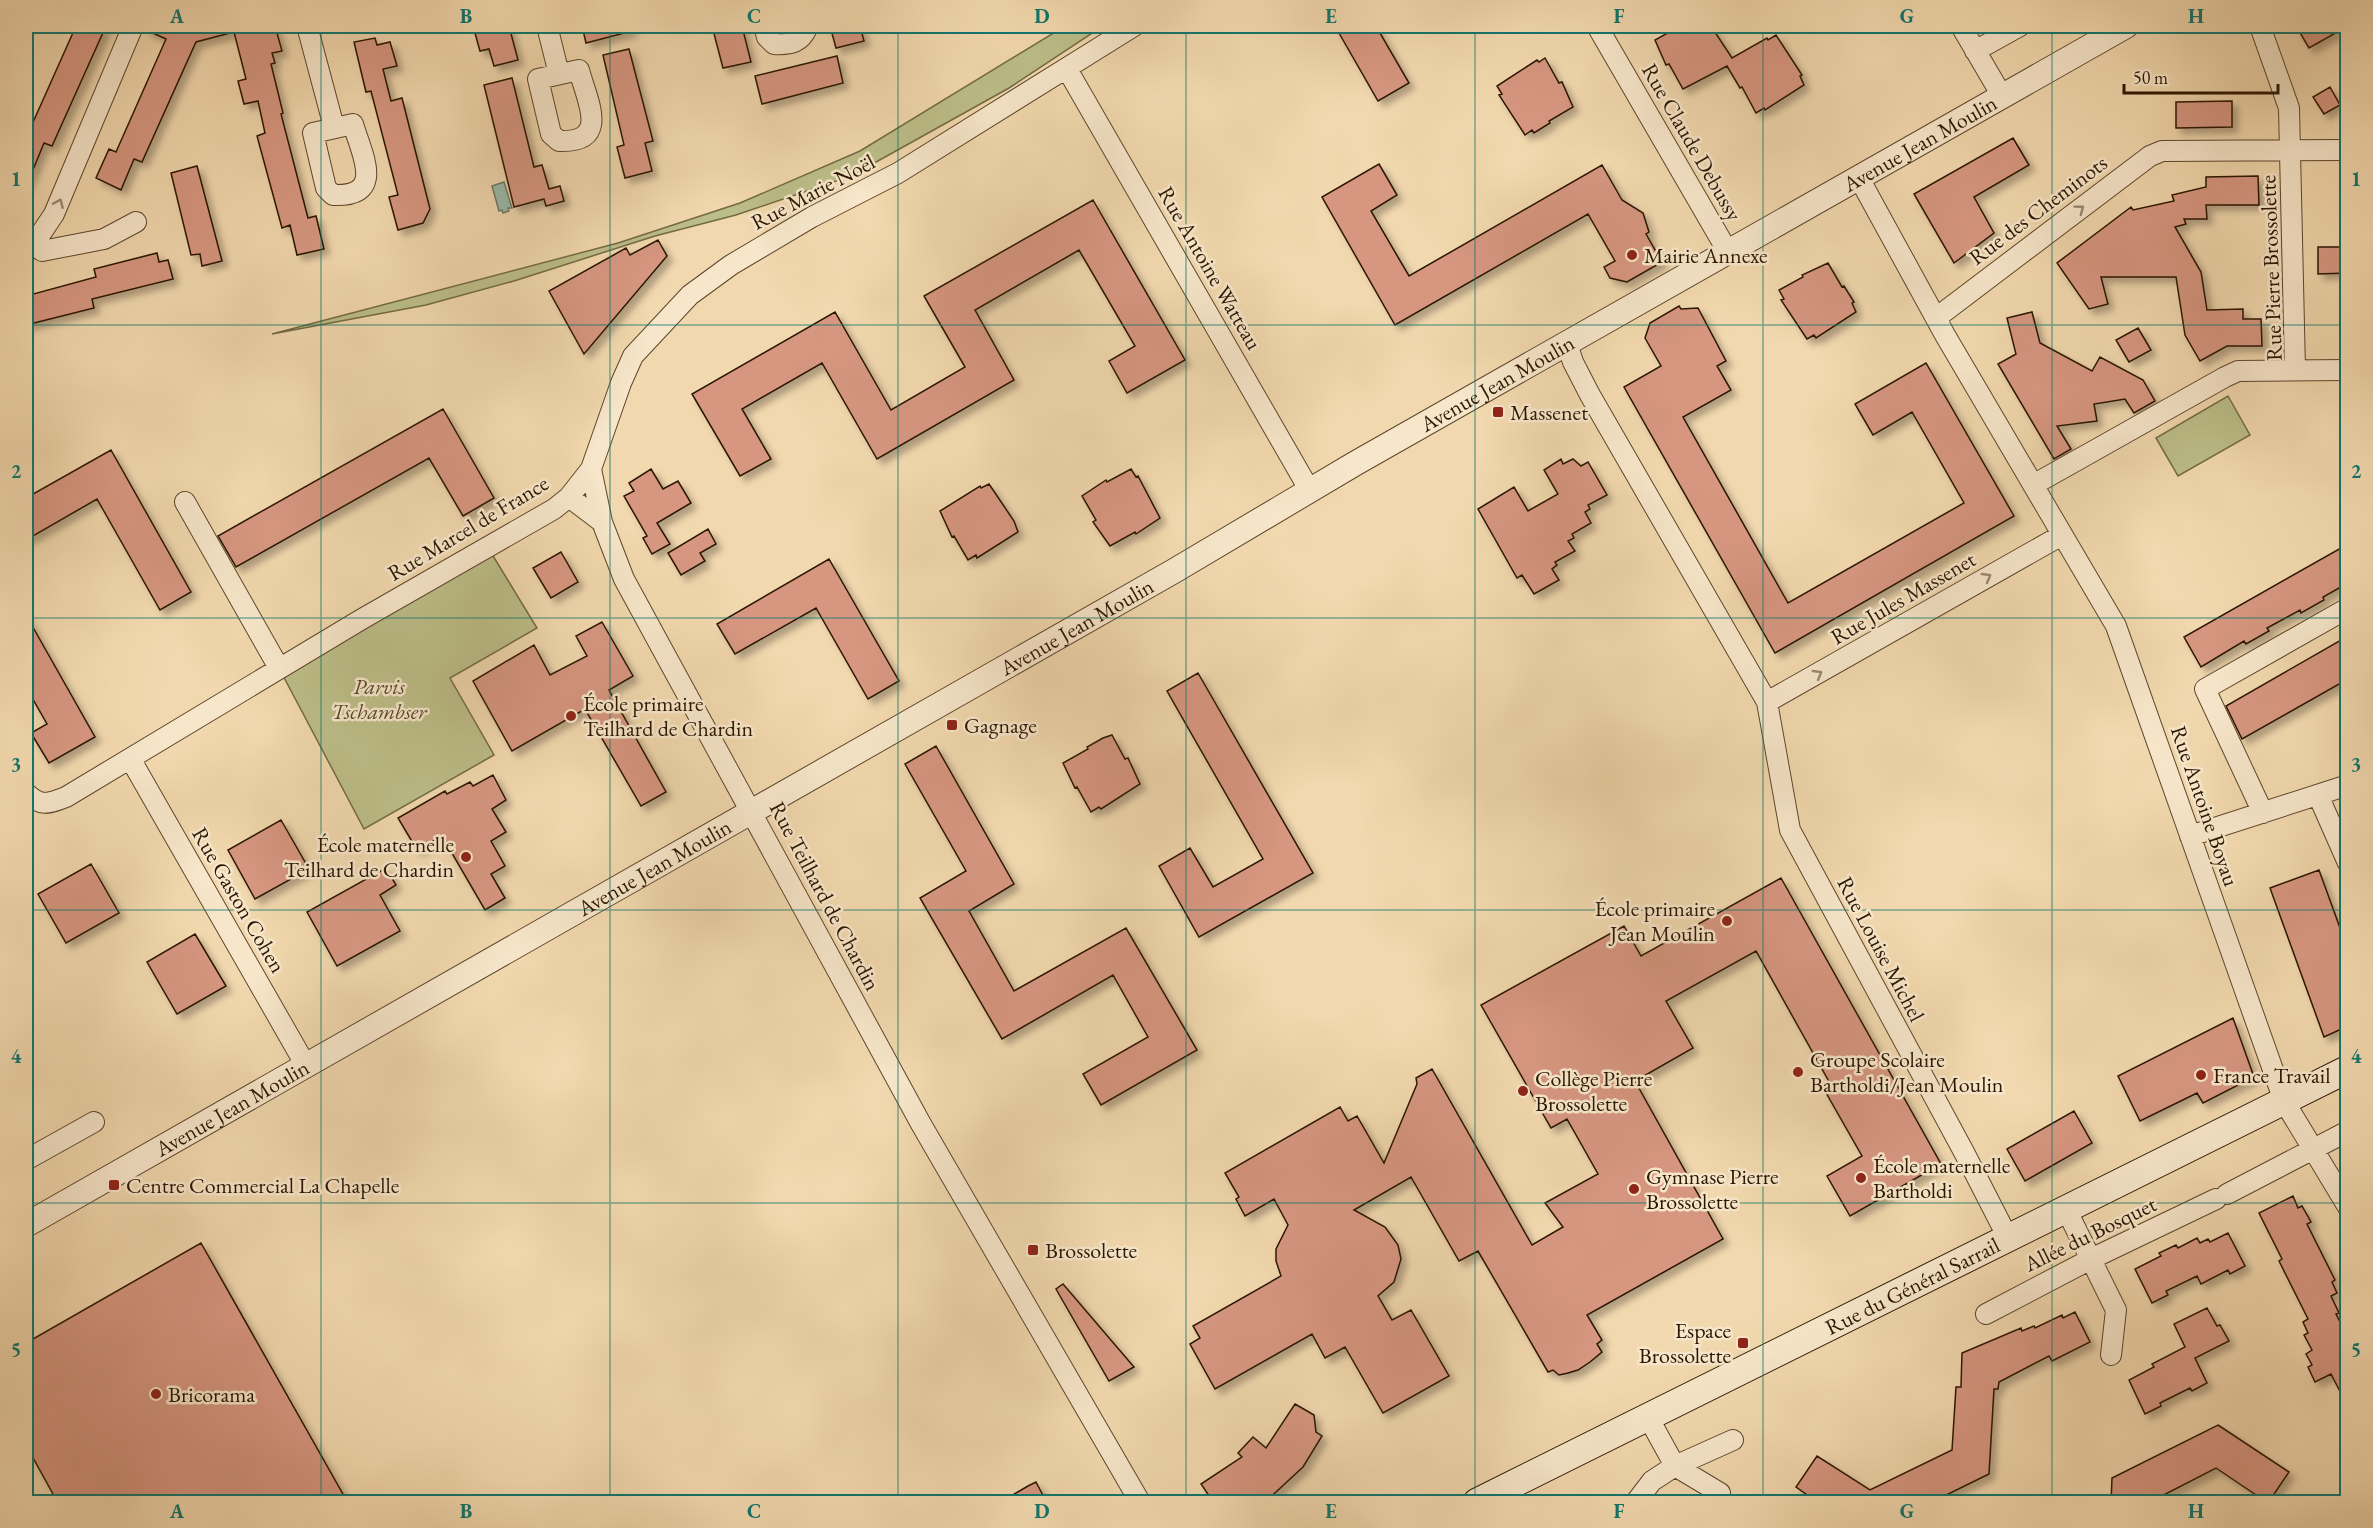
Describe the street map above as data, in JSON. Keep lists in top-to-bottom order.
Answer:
{
  "streets": {
    "main road": ["Rue du Général Sarrail"],
    "street": [
      "Rue Claude Debussy",
      "Avenue Jean Moulin",
      "Rue Marie Noël",
      "Rue des Cheminots",
      "Rue Antoine Watteau",
      "Rue Pierre Brossolette",
      "Rue Marcel de France",
      "Rue Jules Massenet",
      "Rue Antoine Boyau",
      "Rue Teilhard de Chardin",
      "Rue Gaston Cohen",
      "Rue Louise Michel",
      "Allée du Bosquet"
    ]
  },
  "crossings": [
    ["Rue Claude Debussy", "Avenue Jean Moulin"],
    ["Avenue Jean Moulin", "Rue Antoine Watteau"],
    ["Avenue Jean Moulin", "Rue Teilhard de Chardin"],
    ["Avenue Jean Moulin", "Rue Gaston Cohen"],
    ["Rue Marie Noël", "Rue Antoine Watteau"],
    ["Rue Marie Noël", "Rue Marcel de France"],
    ["Rue Marie Noël", "Rue Teilhard de Chardin"],
    ["Rue des Cheminots", "Rue Pierre Brossolette"],
    ["Rue Marcel de France", "Rue Teilhard de Chardin"],
    ["Rue Jules Massenet", "Rue Antoine Boyau"],
    ["Rue Jules Massenet", "Rue Louise Michel"],
    ["Rue Antoine Boyau", "Allée du Bosquet"],
    ["Rue Antoine Boyau", "Rue du Général Sarrail"],
    ["Rue Louise Michel", "Rue du Général Sarrail"]
  ],
  "one_way": ["Rue des Cheminots", "Rue Jules Massenet"],
  "parks": ["Parvis Tschambser"],
  "places": {
    "other": [
      "Mairie Annexe",
      "École primaire Teilhard de Chardin",
      "École maternelle Teilhard de Chardin",
      "École primaire Jean Moulin",
      "Groupe Scolaire Bartholdi/Jean Moulin",
      "France Travail",
      "Collège Pierre Brossolette",
      "École maternelle Bartholdi",
      "Gymnase Pierre Brossolette",
      "Bricorama"
    ],
    "transit": [
      "Massenet",
      "Gagnage",
      "Centre Commercial La Chapelle",
      "Brossolette",
      "Espace Brossolette"
    ]
  },
  "scale_bar": "50 m",
  "grid": {
    "columns": [
      "A",
      "B",
      "C",
      "D",
      "E",
      "F",
      "G",
      "H"
    ],
    "rows": [
      "1",
      "2",
      "3",
      "4",
      "5"
    ]
  }
}
